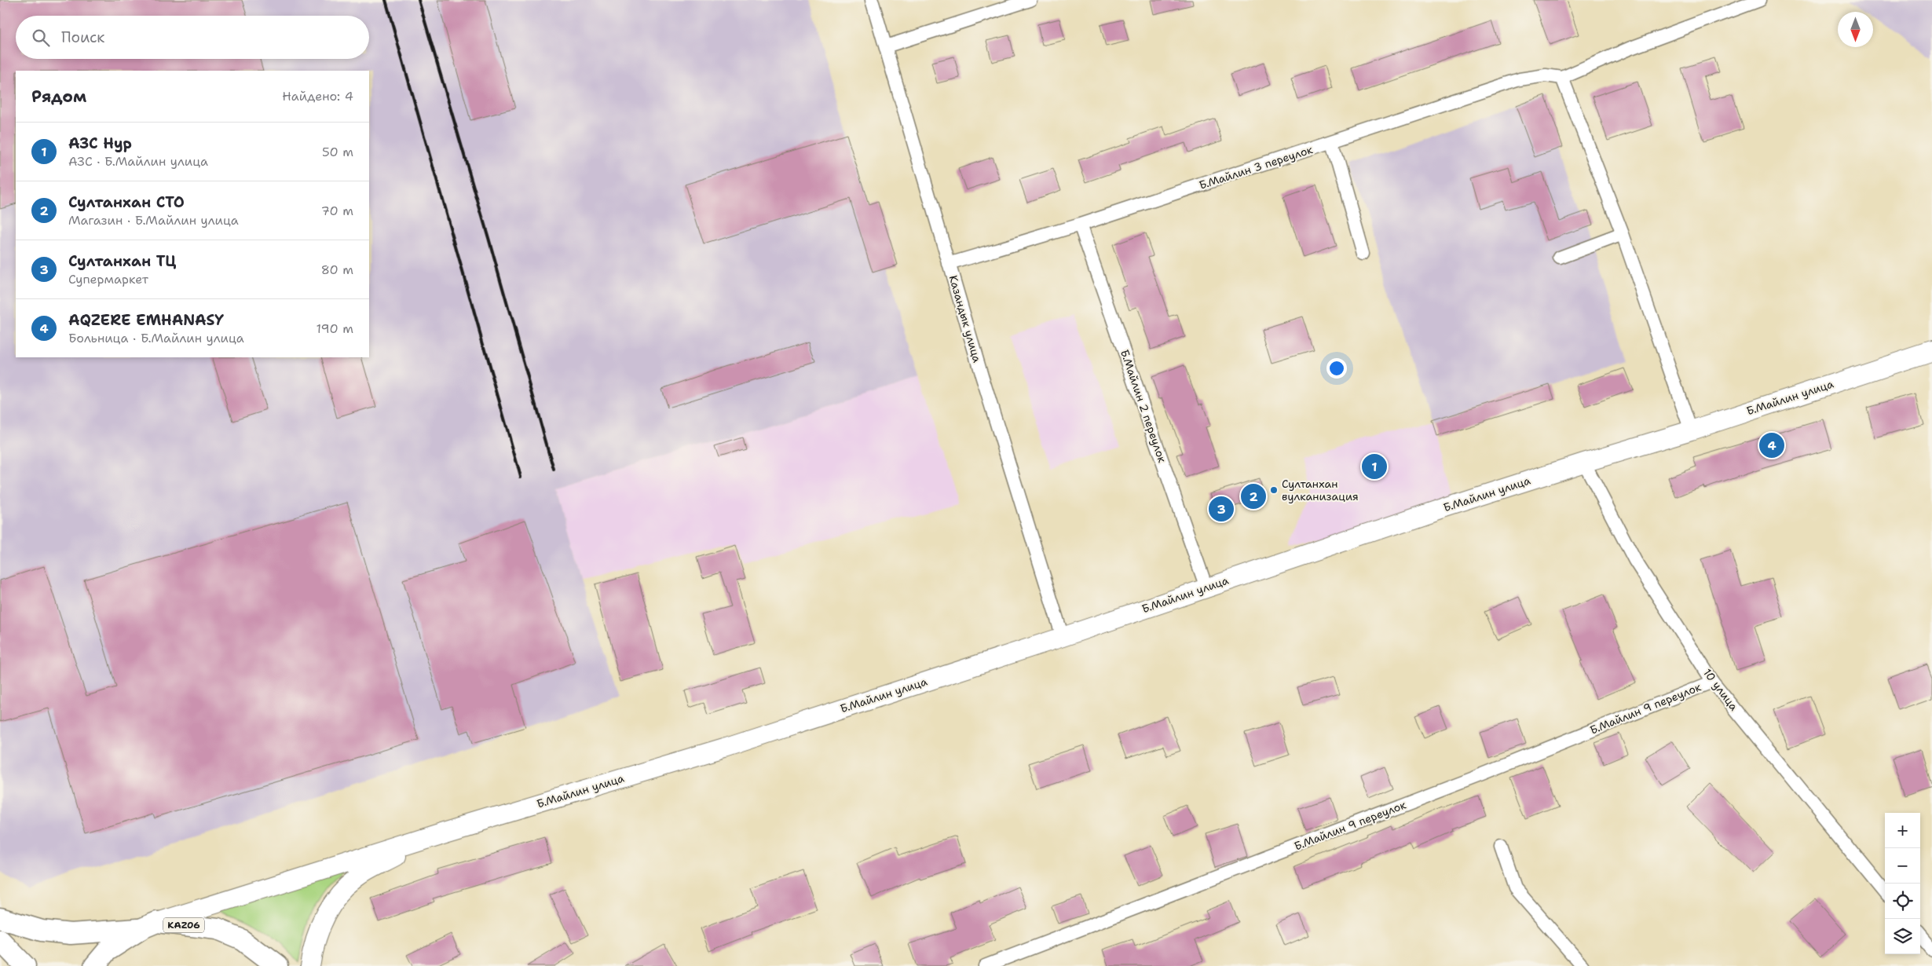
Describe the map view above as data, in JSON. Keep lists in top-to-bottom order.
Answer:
{
  "streets": {
    "main road": ["KАZ06"],
    "street": [
      "Б.Майлин 3 переулок",
      "Казандык улица",
      "Б.Майлин улица",
      "Б.Майлин 2 переулок",
      "10 улица",
      "Б.Майлин 9 переулок"
    ]
  },
  "crossings": [
    ["Б.Майлин 3 переулок", "Казандык улица"],
    ["Б.Майлин 3 переулок", "Б.Майлин 2 переулок"],
    ["Казандык улица", "Б.Майлин улица"],
    ["Б.Майлин улица", "Б.Майлин 2 переулок"],
    ["Б.Майлин улица", "10 улица"],
    ["10 улица", "Б.Майлин 9 переулок"]
  ],
  "places": ["Султанхан вулканизация"],
  "north": "bottom",
  "page": {
    "search": "Поиск",
    "heading": ["Рядом", "Найдено: 4"],
    "list": [
      {
        "mark": "1",
        "name": "АЗС Нур",
        "note": "АЗС · Б.Майлин улица",
        "value": "50 m"
      },
      {
        "mark": "2",
        "name": "Султанхан СТО",
        "note": "Магазин · Б.Майлин улица",
        "value": "70 m"
      },
      {
        "mark": "3",
        "name": "Султанхан ТЦ",
        "note": "Супермаркет",
        "value": "80 m"
      },
      {
        "mark": "4",
        "name": "AQZERE EMHANASY",
        "note": "Больница · Б.Майлин улица",
        "value": "190 m"
      }
    ],
    "pins": [
      "4",
      "1",
      "2",
      "3"
    ],
    "map_buttons": ["+", "−"]
  }
}
